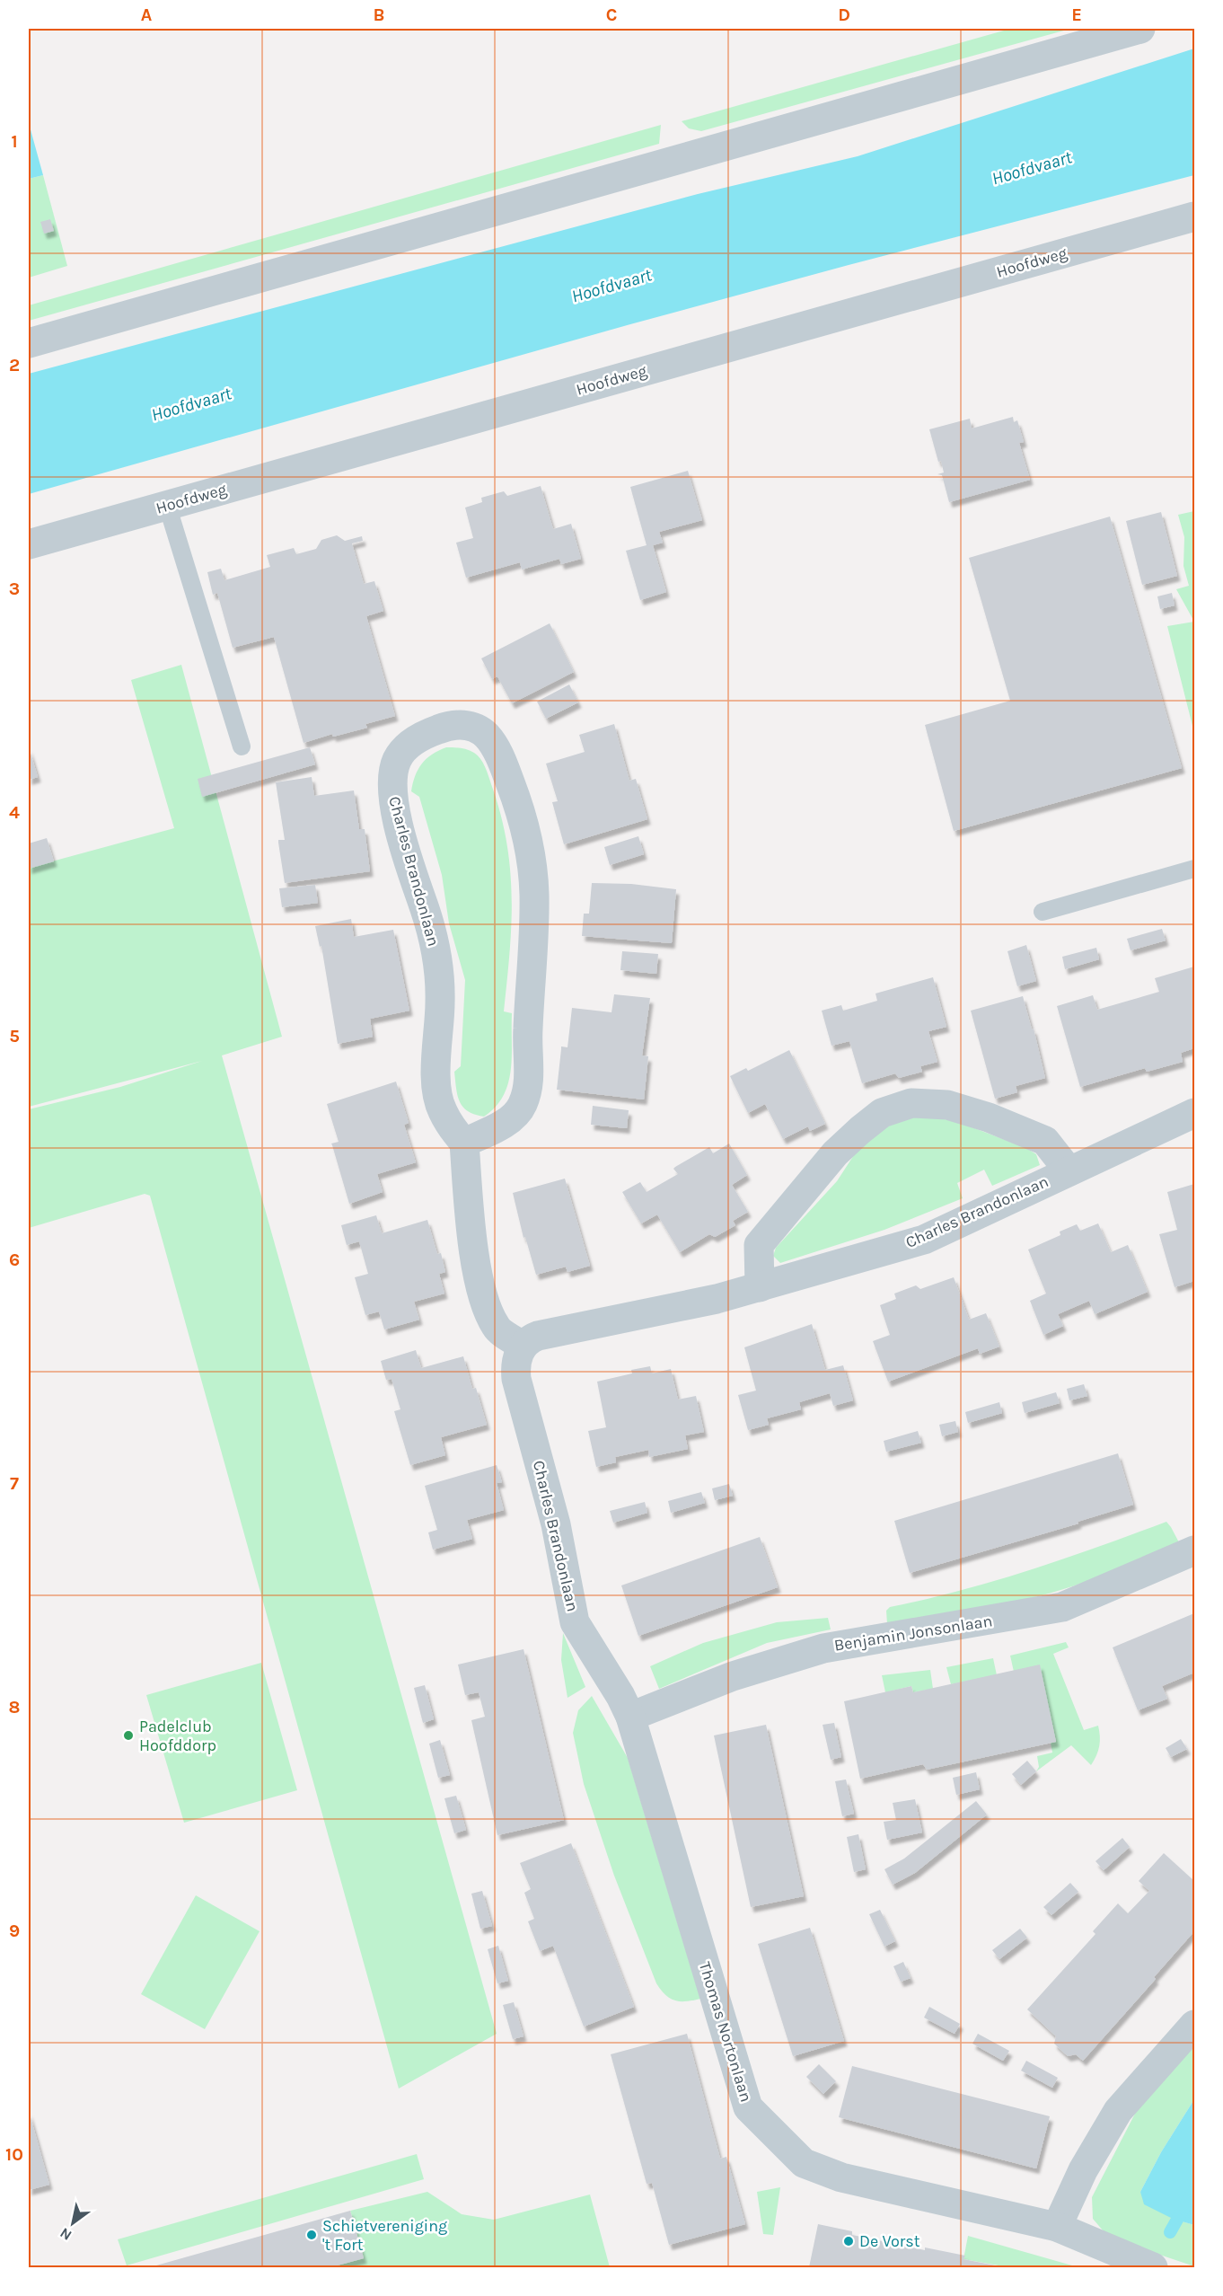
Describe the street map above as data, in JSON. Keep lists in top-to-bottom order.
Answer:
{
  "streets": {
    "street": [
      "Hoofdweg",
      "Charles Brandonlaan",
      "Benjamin Jonsonlaan",
      "Thomas Nortonlaan"
    ]
  },
  "crossings": [
    ["Charles Brandonlaan", "Benjamin Jonsonlaan"],
    ["Charles Brandonlaan", "Thomas Nortonlaan"],
    ["Benjamin Jonsonlaan", "Thomas Nortonlaan"]
  ],
  "water": ["Hoofdvaart"],
  "places": ["Padelclub Hoofddorp", "Schietvereniging 't Fort", "De Vorst"],
  "north": "bottom left",
  "grid": {
    "columns": [
      "A",
      "B",
      "C",
      "D",
      "E"
    ],
    "rows": [
      "1",
      "2",
      "3",
      "4",
      "5",
      "6",
      "7",
      "8",
      "9",
      "10"
    ]
  }
}
